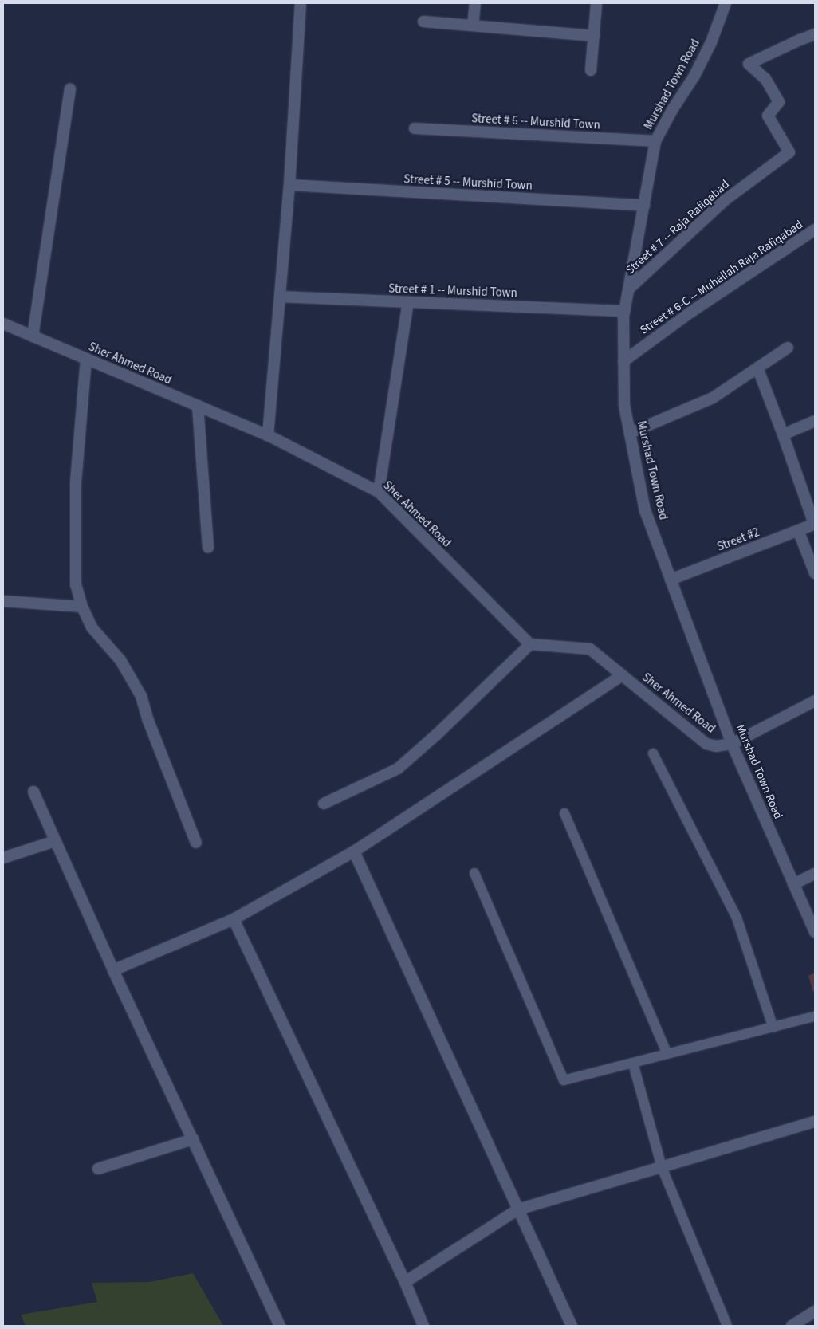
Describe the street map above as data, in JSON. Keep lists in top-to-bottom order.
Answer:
{
  "streets": {
    "street": [
      "Murshad Town Road",
      "Street # 6 -- Murshid Town",
      "Street # 5 -- Murshid Town",
      "Street # 7 -- Raja Rafiqabad",
      "Street # 6-C -- Muhallah Raja Rafiqabad",
      "Street # 1 -- Murshid Town",
      "Sher Ahmed Road",
      "Street #2"
    ]
  },
  "crossings": [
    ["Murshad Town Road", "Street # 6 -- Murshid Town"],
    ["Murshad Town Road", "Street # 5 -- Murshid Town"],
    ["Murshad Town Road", "Street # 7 -- Raja Rafiqabad"],
    ["Murshad Town Road", "Street # 6-C -- Muhallah Raja Rafiqabad"],
    ["Murshad Town Road", "Street # 1 -- Murshid Town"],
    ["Murshad Town Road", "Sher Ahmed Road"],
    ["Murshad Town Road", "Street #2"]
  ]
}
